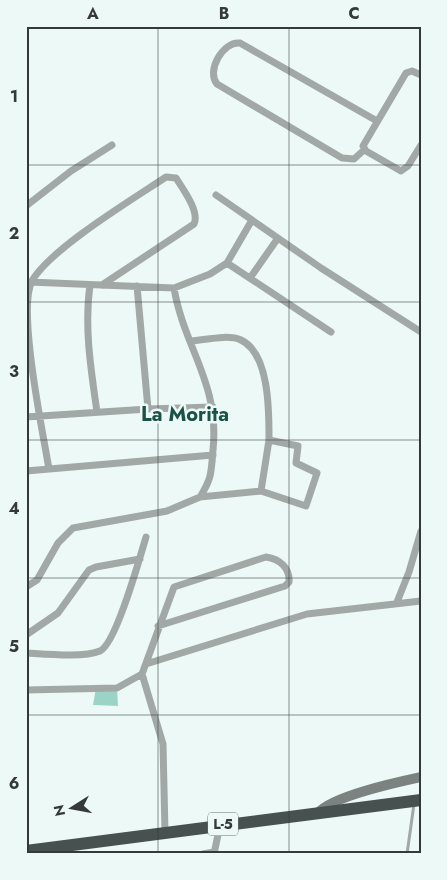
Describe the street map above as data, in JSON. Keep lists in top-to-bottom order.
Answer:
{
  "streets": {
    "highway": ["L-5"]
  },
  "districts": ["La Morita"],
  "north": "left",
  "grid": {
    "columns": ["A", "B", "C"],
    "rows": [
      "1",
      "2",
      "3",
      "4",
      "5",
      "6"
    ]
  }
}
